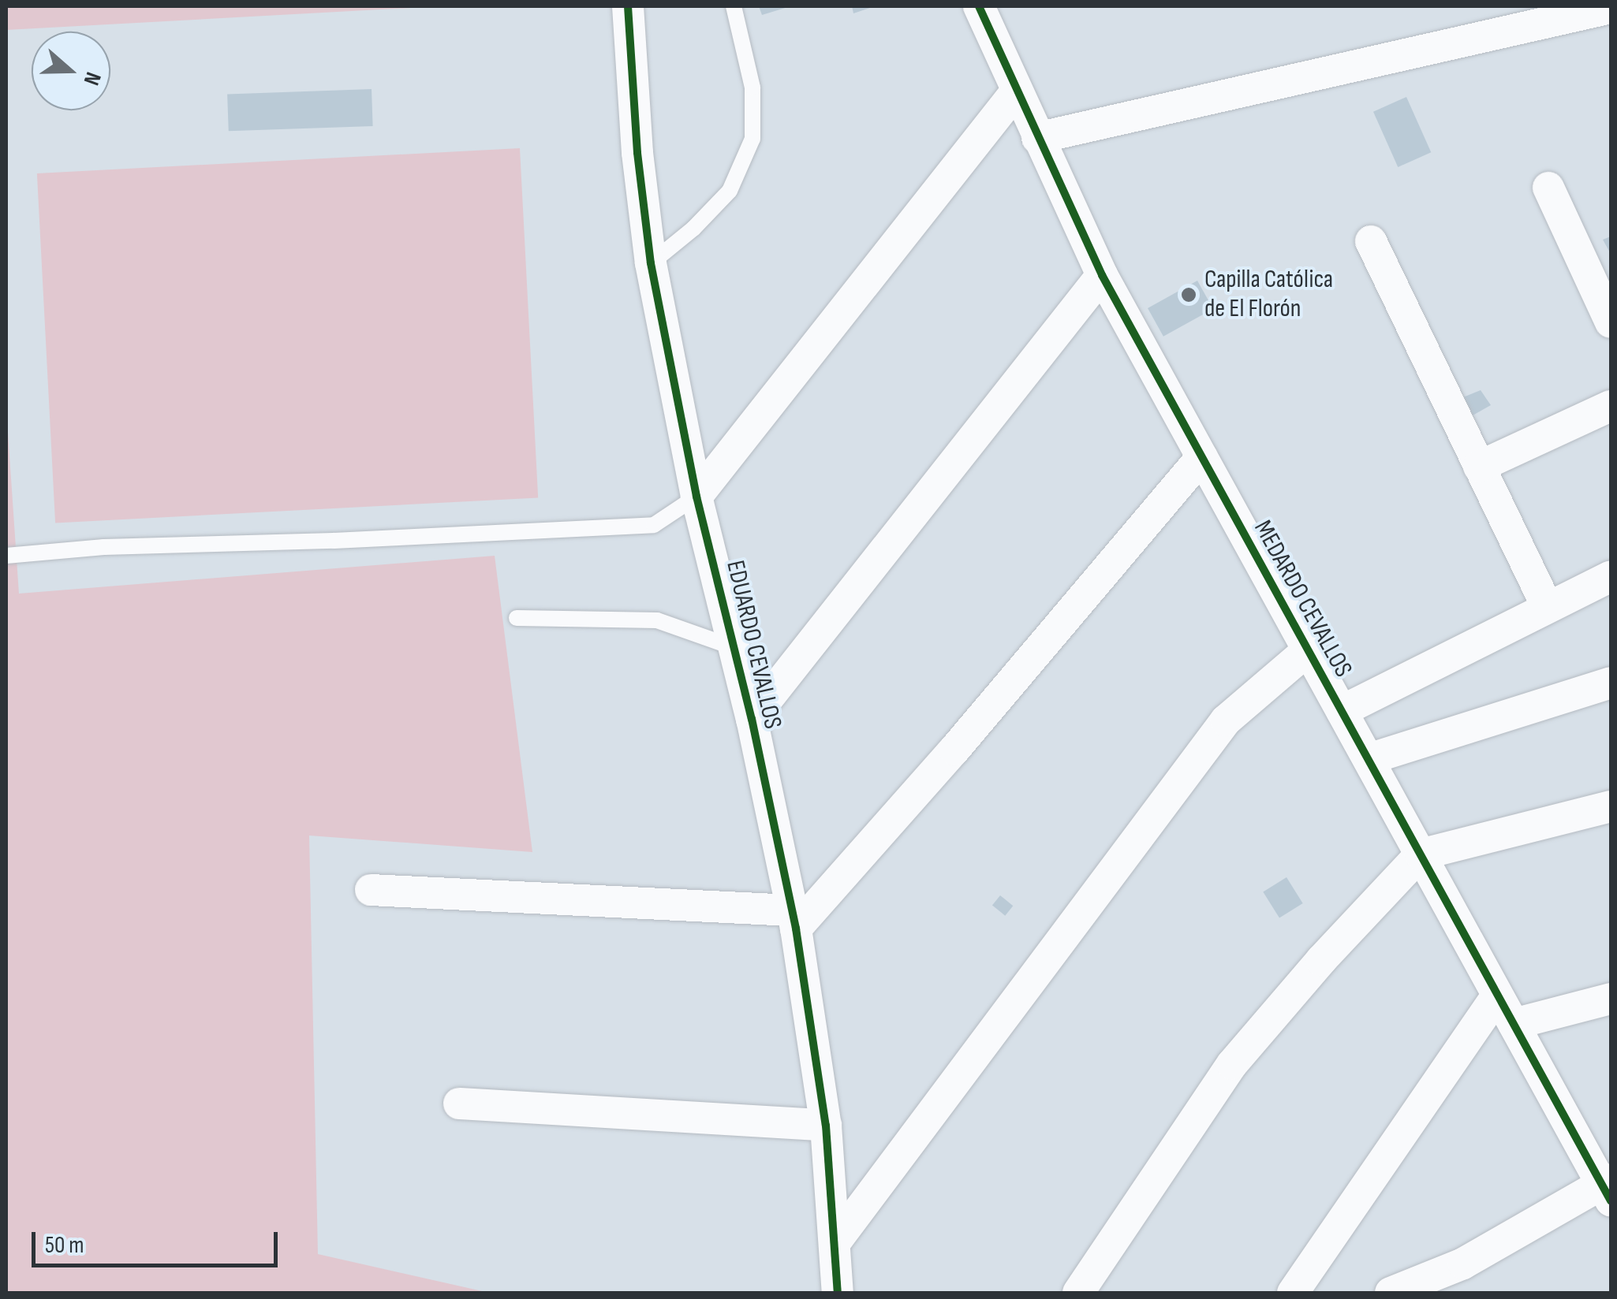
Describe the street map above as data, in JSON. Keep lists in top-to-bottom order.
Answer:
{
  "streets": {
    "street": ["MEDARDO CEVALLOS", "EDUARDO CEVALLOS"]
  },
  "places": ["Capilla Católica de El Florón"],
  "scale_bar": "50 m",
  "north": "right"
}
